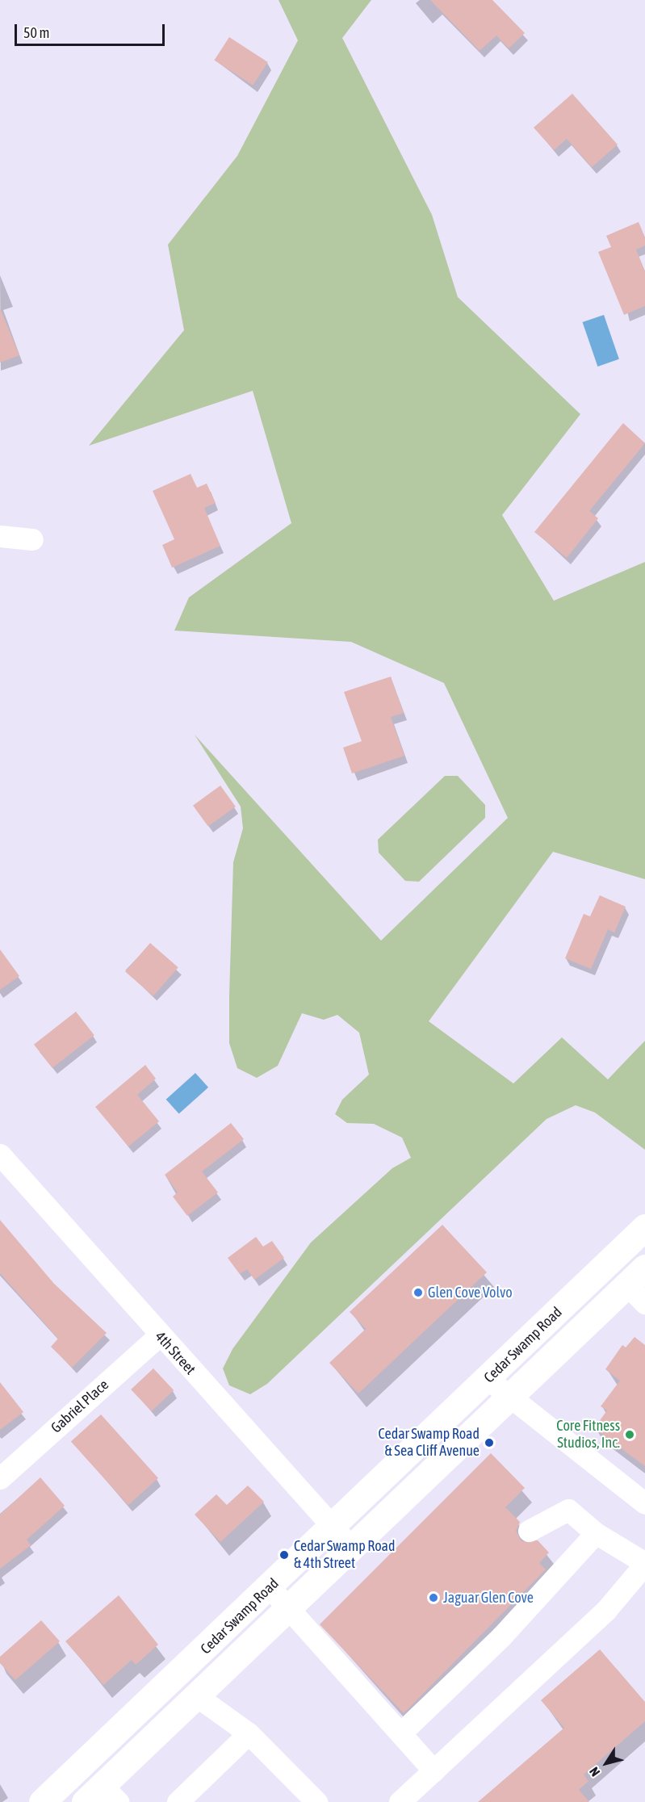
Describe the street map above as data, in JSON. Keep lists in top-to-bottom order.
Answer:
{
  "streets": {
    "main road": ["Cedar Swamp Road"],
    "street": ["4th Street", "Gabriel Place"]
  },
  "crossings": [
    ["Cedar Swamp Road", "4th Street"],
    ["4th Street", "Gabriel Place"]
  ],
  "places": [
    "Glen Cove Volvo",
    "Core Fitness Studios, Inc.",
    "Cedar Swamp Road & Sea Cliff Avenue",
    "Cedar Swamp Road & 4th Street",
    "Jaguar Glen Cove"
  ],
  "scale_bar": "50 m",
  "north": "bottom left"
}
